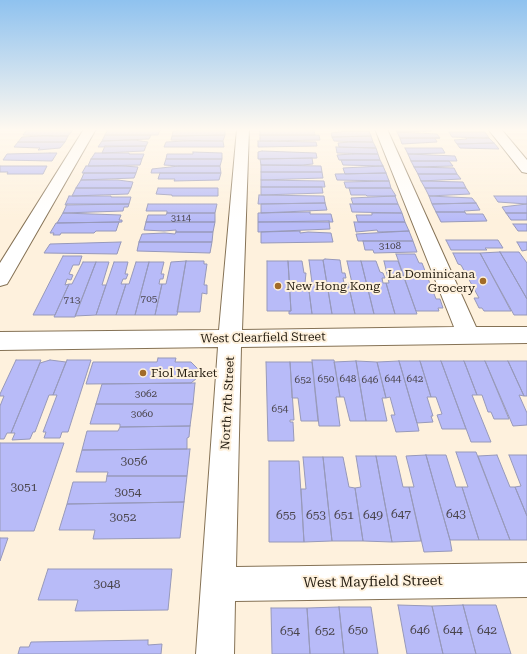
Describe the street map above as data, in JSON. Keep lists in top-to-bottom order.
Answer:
{
  "streets": {
    "street": ["West Clearfield Street", "North 7th Street", "West Mayfield Street"]
  },
  "crossings": [
    ["West Clearfield Street", "North 7th Street"],
    ["North 7th Street", "West Mayfield Street"]
  ],
  "places": ["La Dominicana Grocery", "New Hong Kong", "Fiol Market"],
  "house_numbers": [
    "3114",
    "3108",
    "705",
    "713",
    "650",
    "648",
    "644",
    "642",
    "652",
    "646",
    "3062",
    "654",
    "3060",
    "3056",
    "3051",
    "3054",
    "647",
    "643",
    "655",
    "653",
    "651",
    "649",
    "3052",
    "3048",
    "650",
    "646",
    "644",
    "642",
    "654",
    "652"
  ]
}
